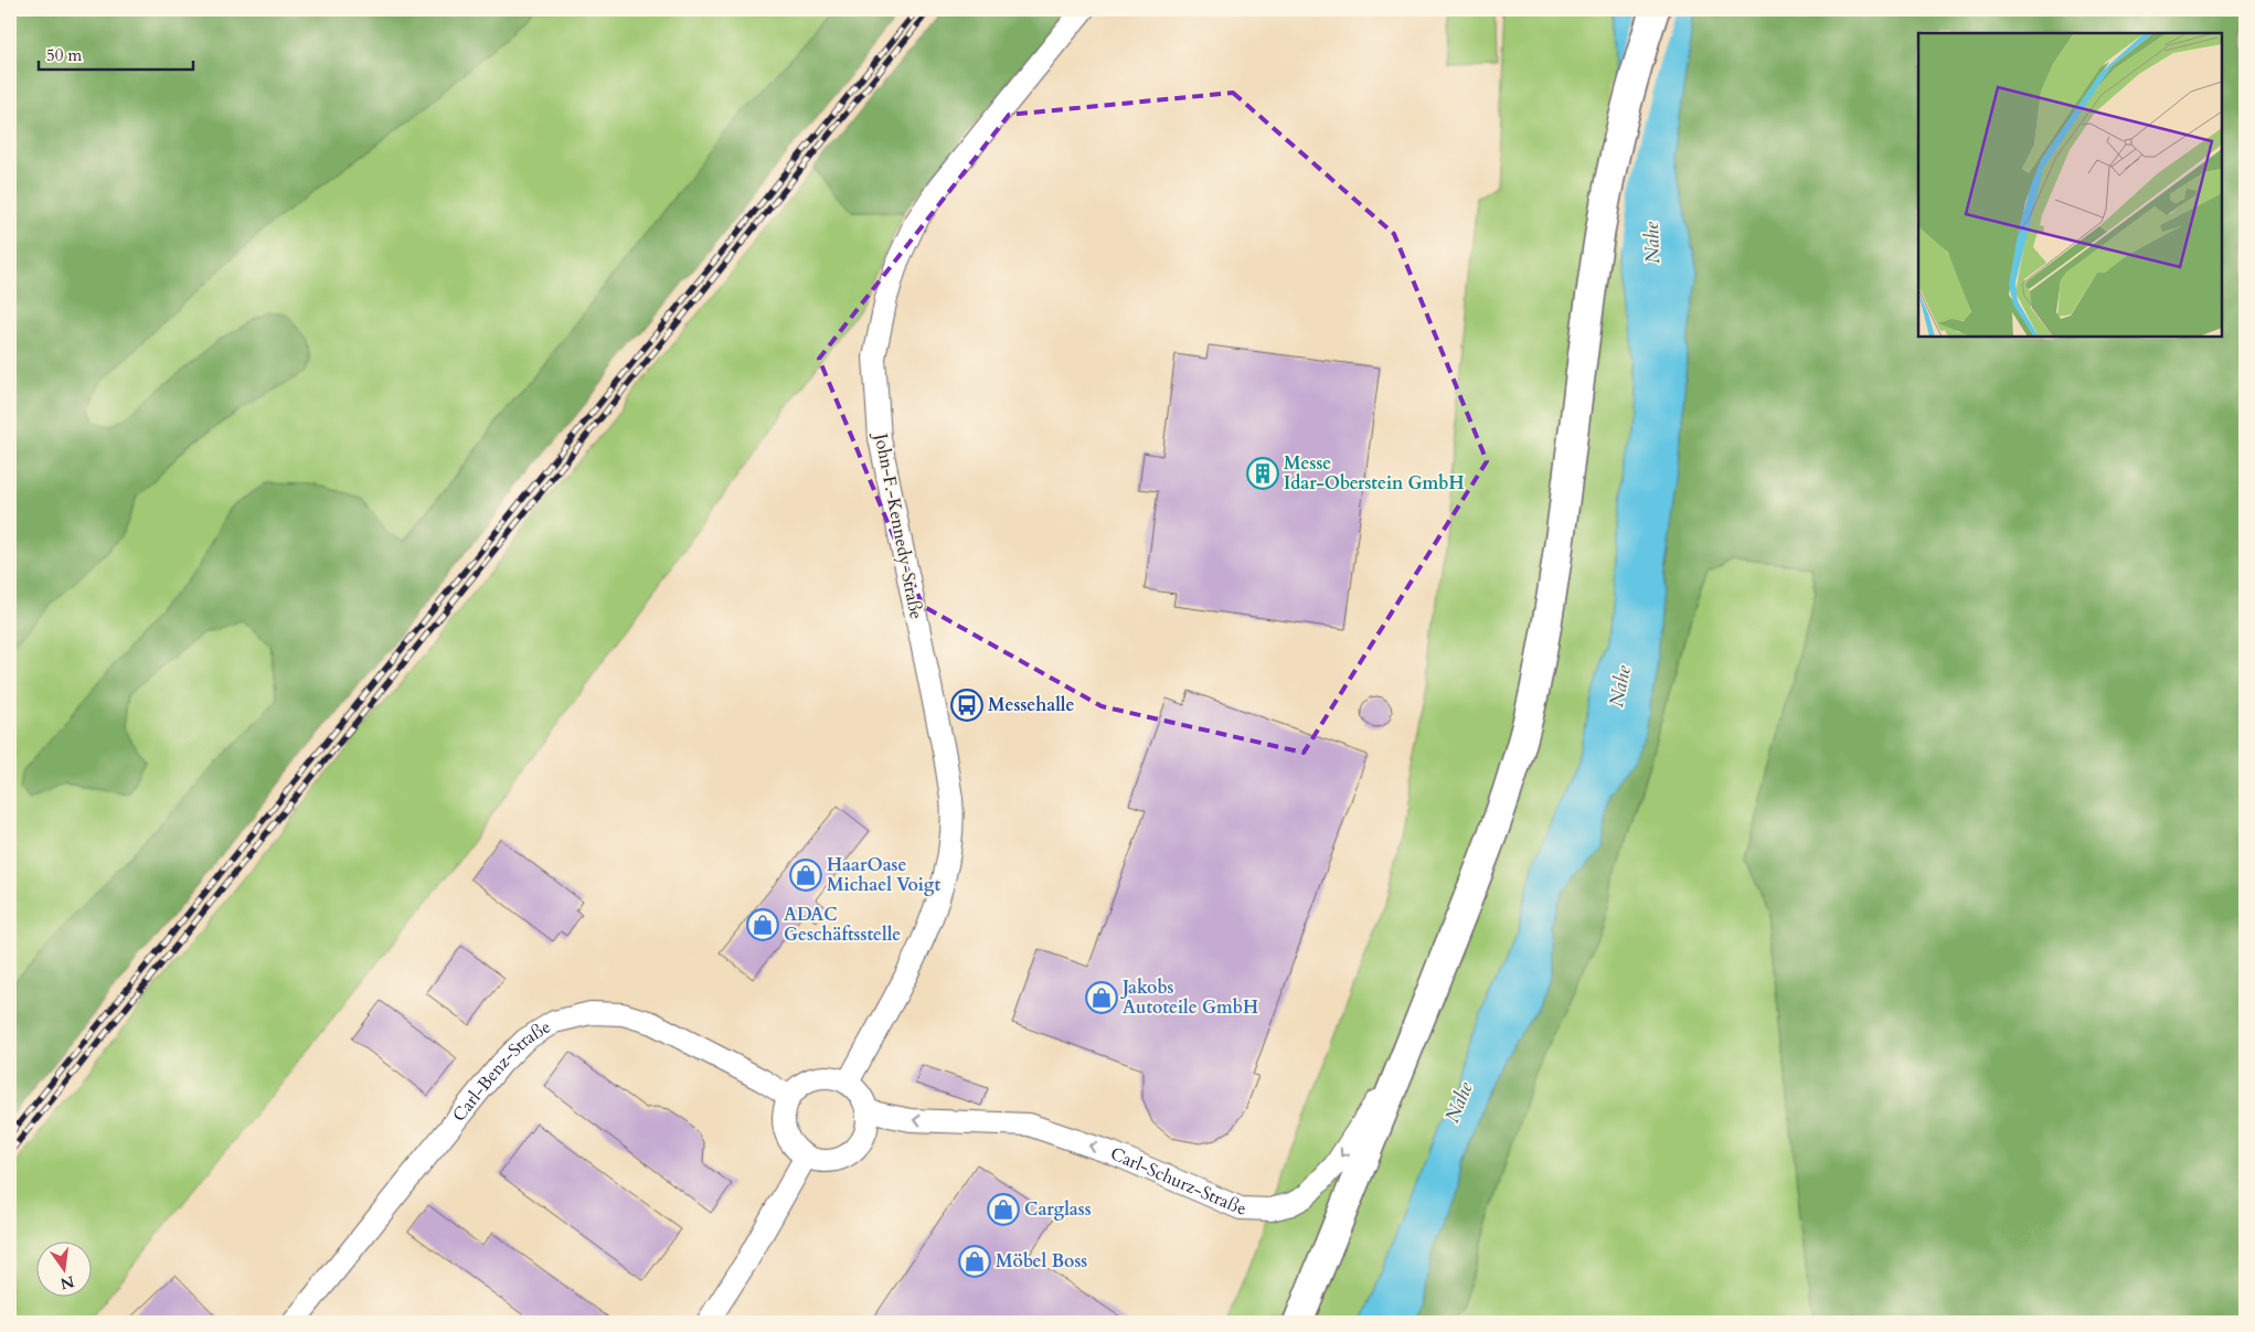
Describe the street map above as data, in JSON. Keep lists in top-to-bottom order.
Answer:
{
  "streets": {
    "street": ["John-F.-Kennedy-Straße", "Carl-Benz-Straße", "Carl-Schurz-Straße"]
  },
  "crossings": [
    ["John-F.-Kennedy-Straße", "Carl-Benz-Straße"],
    ["John-F.-Kennedy-Straße", "Carl-Schurz-Straße"],
    ["Carl-Benz-Straße", "Carl-Schurz-Straße"]
  ],
  "one_way": ["Carl-Schurz-Straße"],
  "water": ["Nahe"],
  "places": {
    "building": ["Messe Idar-Oberstein GmbH"],
    "bus stop": ["Messehalle"],
    "shop": [
      "HaarOase Michael Voigt",
      "ADAC Geschäftsstelle",
      "Jakobs Autoteile GmbH",
      "Carglass",
      "Möbel Boss"
    ]
  },
  "scale_bar": "50 m",
  "north": "bottom"
}
